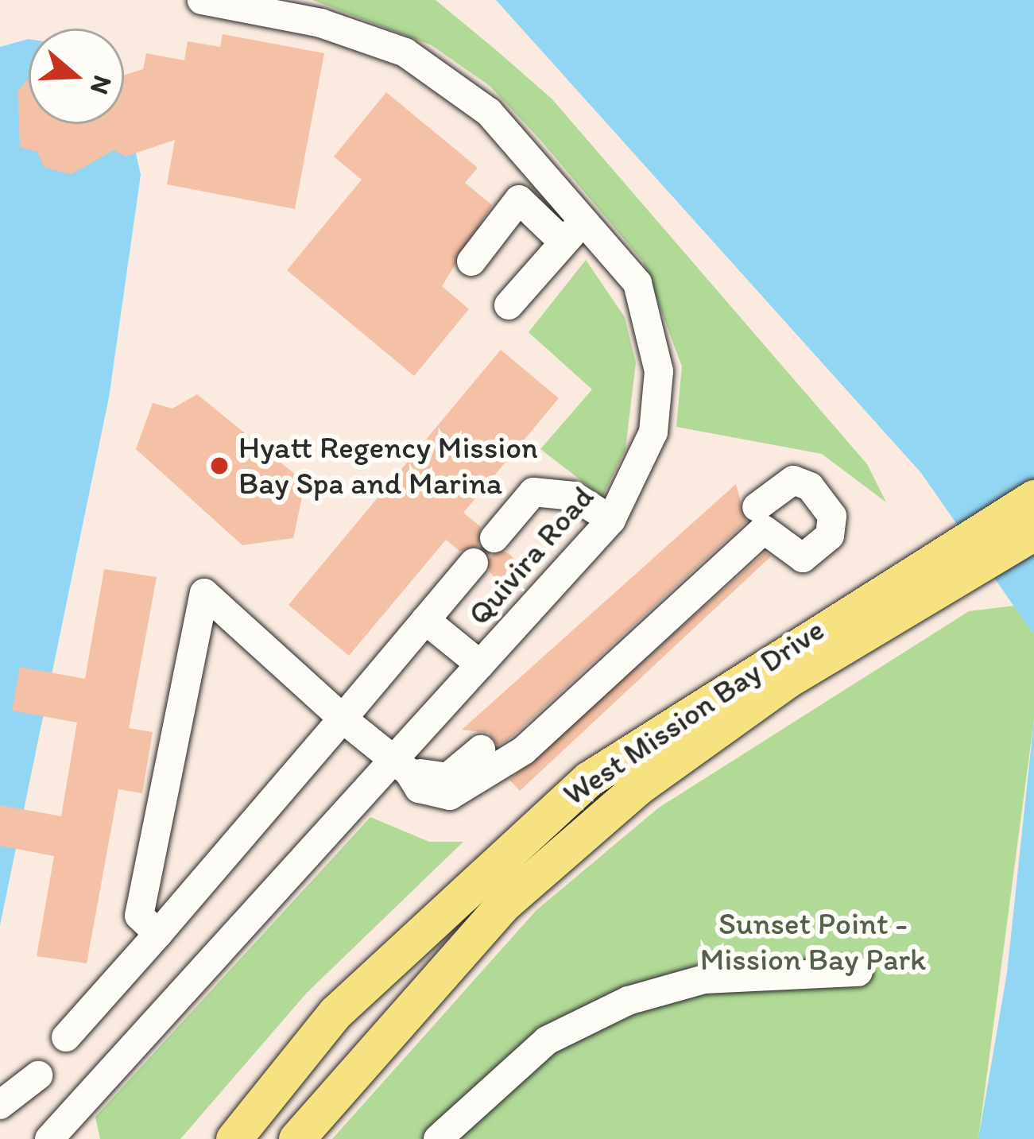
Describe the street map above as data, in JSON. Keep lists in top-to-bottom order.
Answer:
{
  "streets": {
    "main road": ["West Mission Bay Drive"],
    "street": ["Quivira Road"]
  },
  "parks": ["Sunset Point - Mission Bay Park"],
  "places": ["Hyatt Regency Mission Bay Spa and Marina"],
  "north": "right"
}
